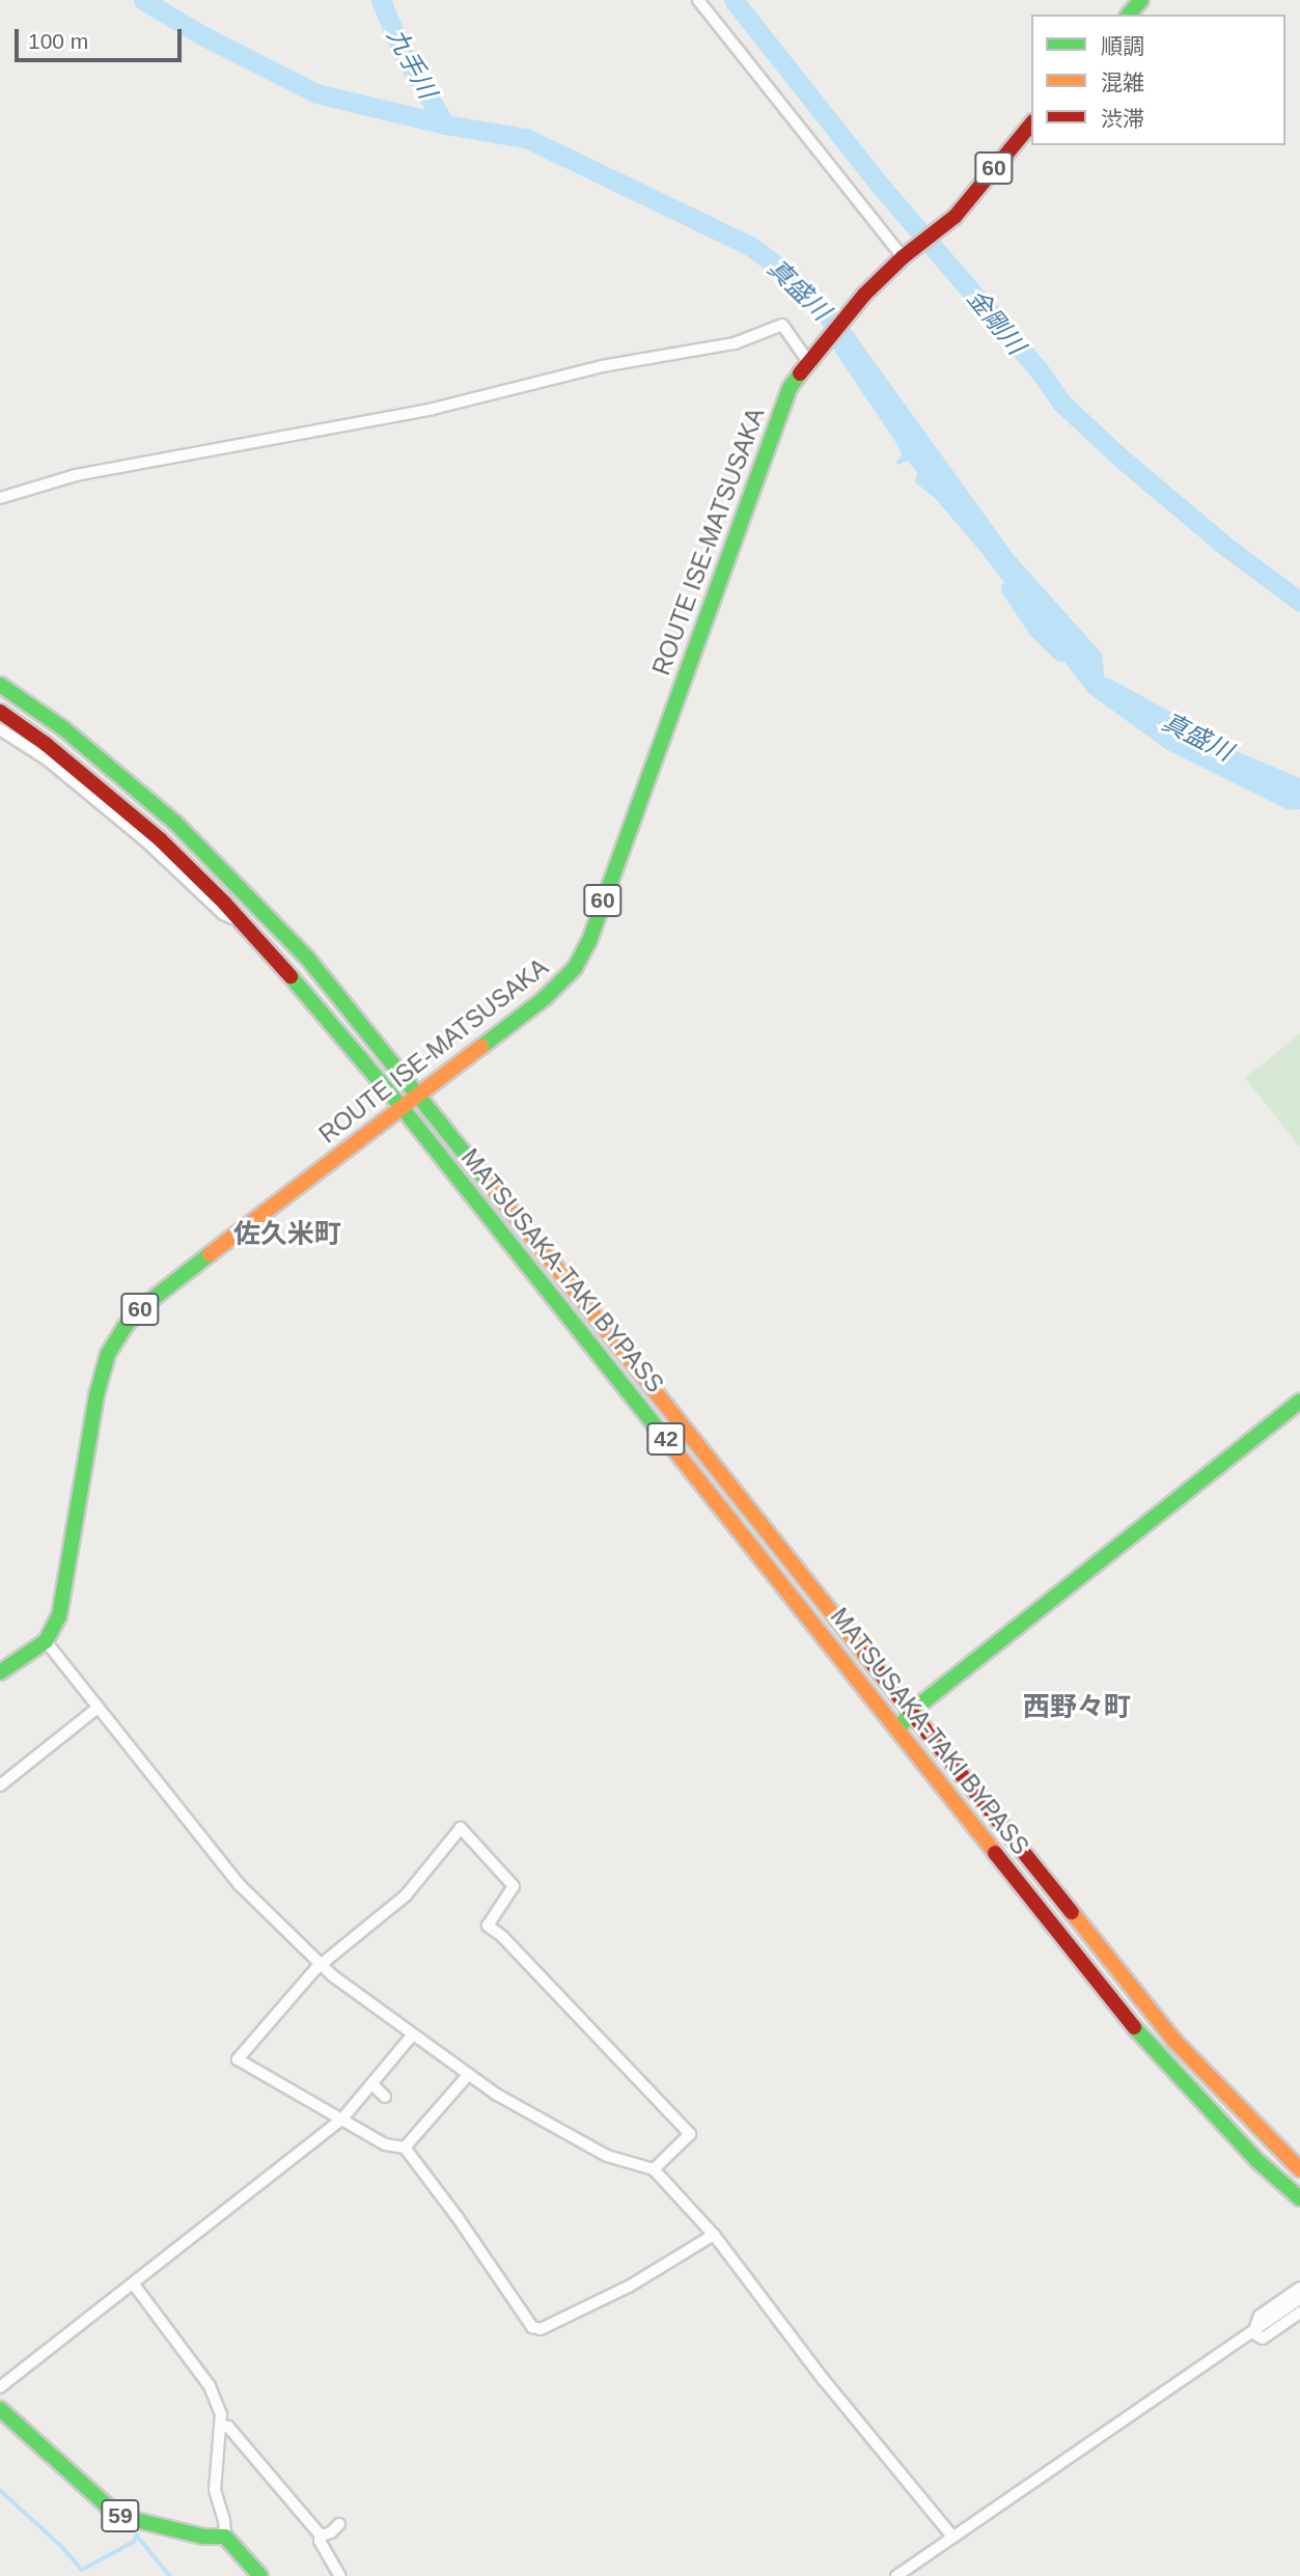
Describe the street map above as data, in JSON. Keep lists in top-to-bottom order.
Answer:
{
  "streets": {
    "main road": [
      "60",
      "ROUTE ISE-MATSUSAKA",
      "MATSUSAKA-TAKI BYPASS",
      "42",
      "59"
    ]
  },
  "crossings": [
    ["ROUTE ISE-MATSUSAKA", "MATSUSAKA-TAKI BYPASS"]
  ],
  "districts": ["佐久米町", "西野々町"],
  "water": ["九手川", "真盛川", "金剛川"],
  "legend": ["順調", "混雑", "渋滞"],
  "scale_bar": "100 m"
}
